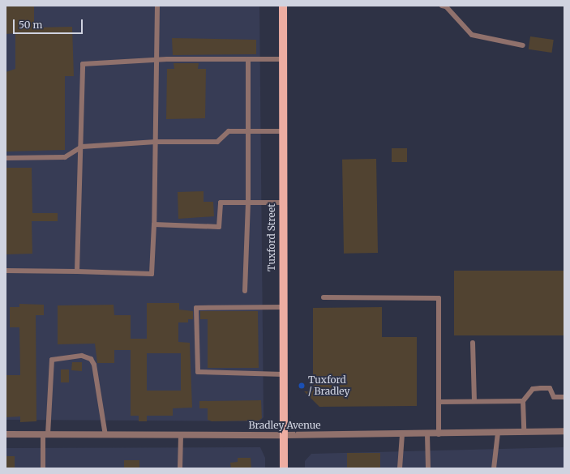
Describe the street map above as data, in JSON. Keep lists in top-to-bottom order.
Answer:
{
  "streets": {
    "main road": ["Tuxford Street"],
    "street": ["Bradley Avenue"]
  },
  "crossings": [
    ["Tuxford Street", "Bradley Avenue"]
  ],
  "places": ["Tuxford / Bradley"],
  "scale_bar": "50 m"
}
